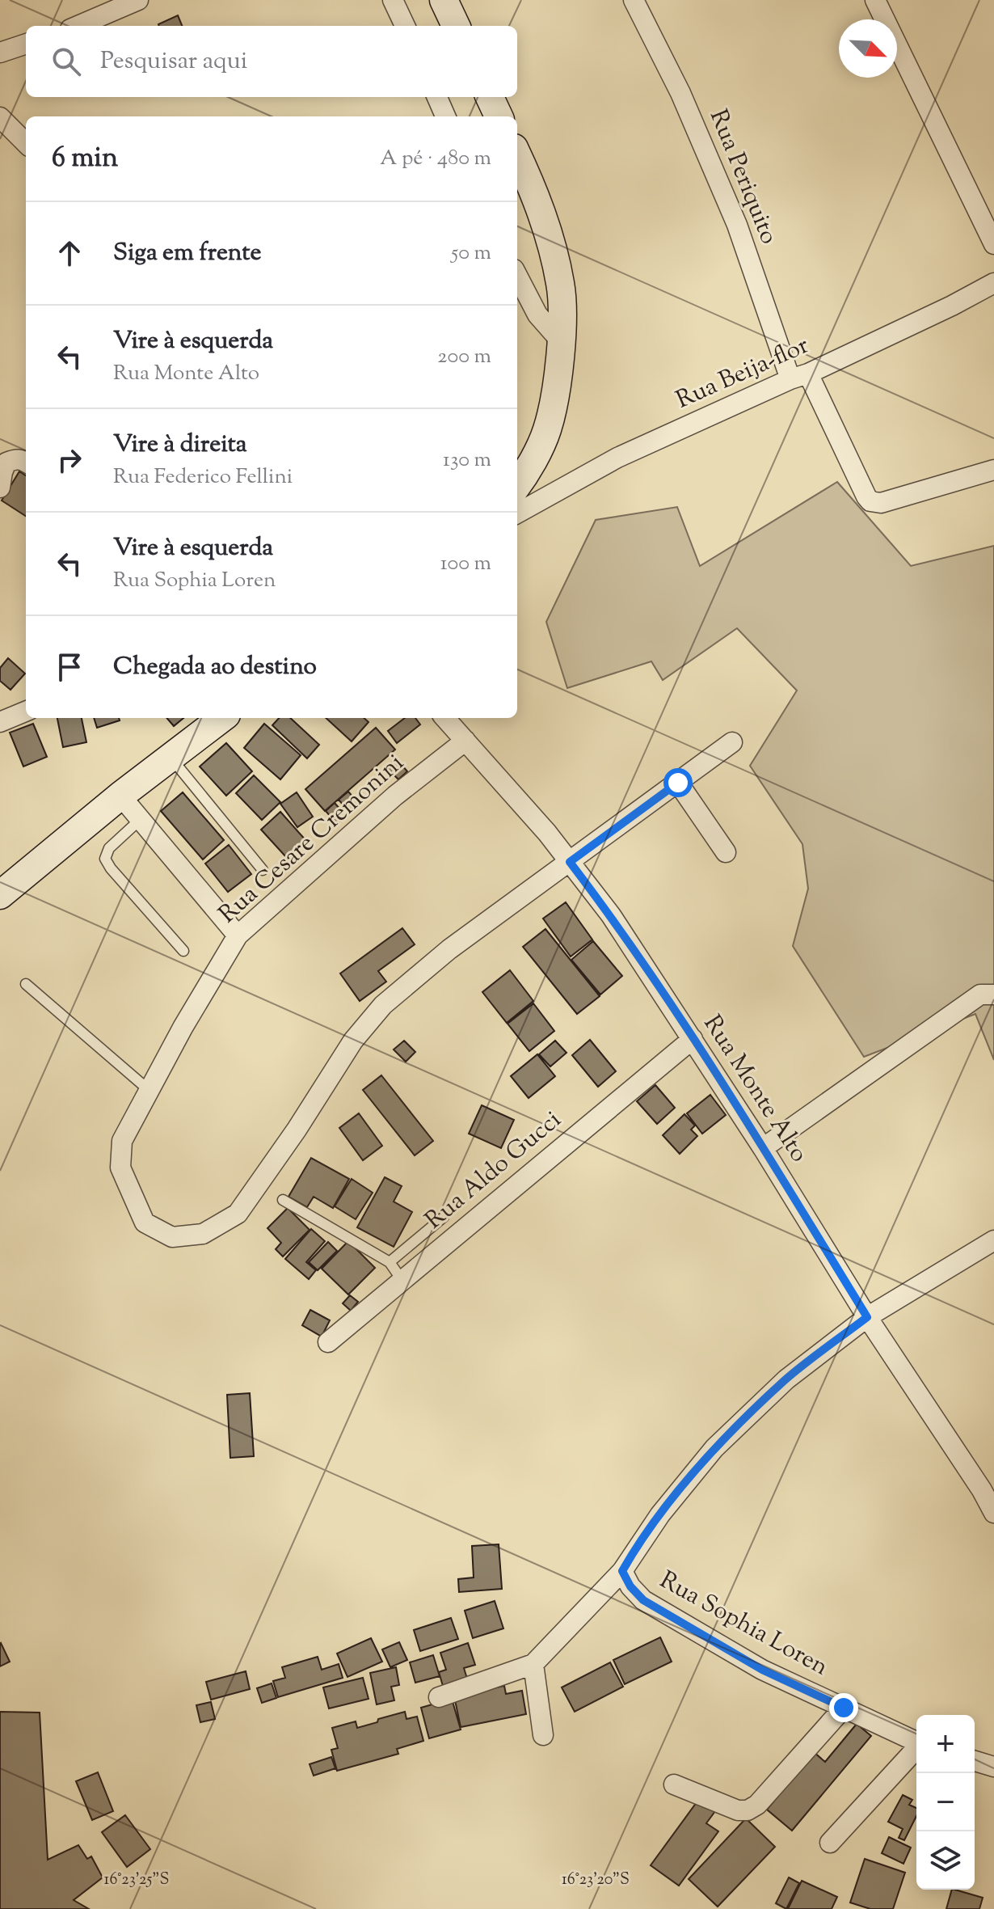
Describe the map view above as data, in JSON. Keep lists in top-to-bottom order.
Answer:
{
  "streets": {
    "street": [
      "Rua Periquito",
      "Rua Beija-flor",
      "Rua Cesare Cremonini",
      "Rua Monte Alto",
      "Rua Aldo Gucci",
      "Rua Sophia Loren"
    ]
  },
  "crossings": [
    ["Rua Periquito", "Rua Beija-flor"],
    ["Rua Cesare Cremonini", "Rua Monte Alto"],
    ["Rua Monte Alto", "Rua Aldo Gucci"]
  ],
  "north": "bottom right",
  "page": {
    "search": "Pesquisar aqui",
    "heading": ["6 min", "A pé · 480 m"],
    "list": [
      ["Siga em frente", "50 m"],
      ["Vire à esquerda", "Rua Monte Alto", "200 m"],
      ["Vire à direita", "Rua Federico Fellini", "130 m"],
      ["Vire à esquerda", "Rua Sophia Loren", "100 m"],
      "Chegada ao destino"
    ],
    "map_buttons": ["+", "−"]
  },
  "coordinates": ["16°23'25\"S", "16°23'20\"S"]
}
